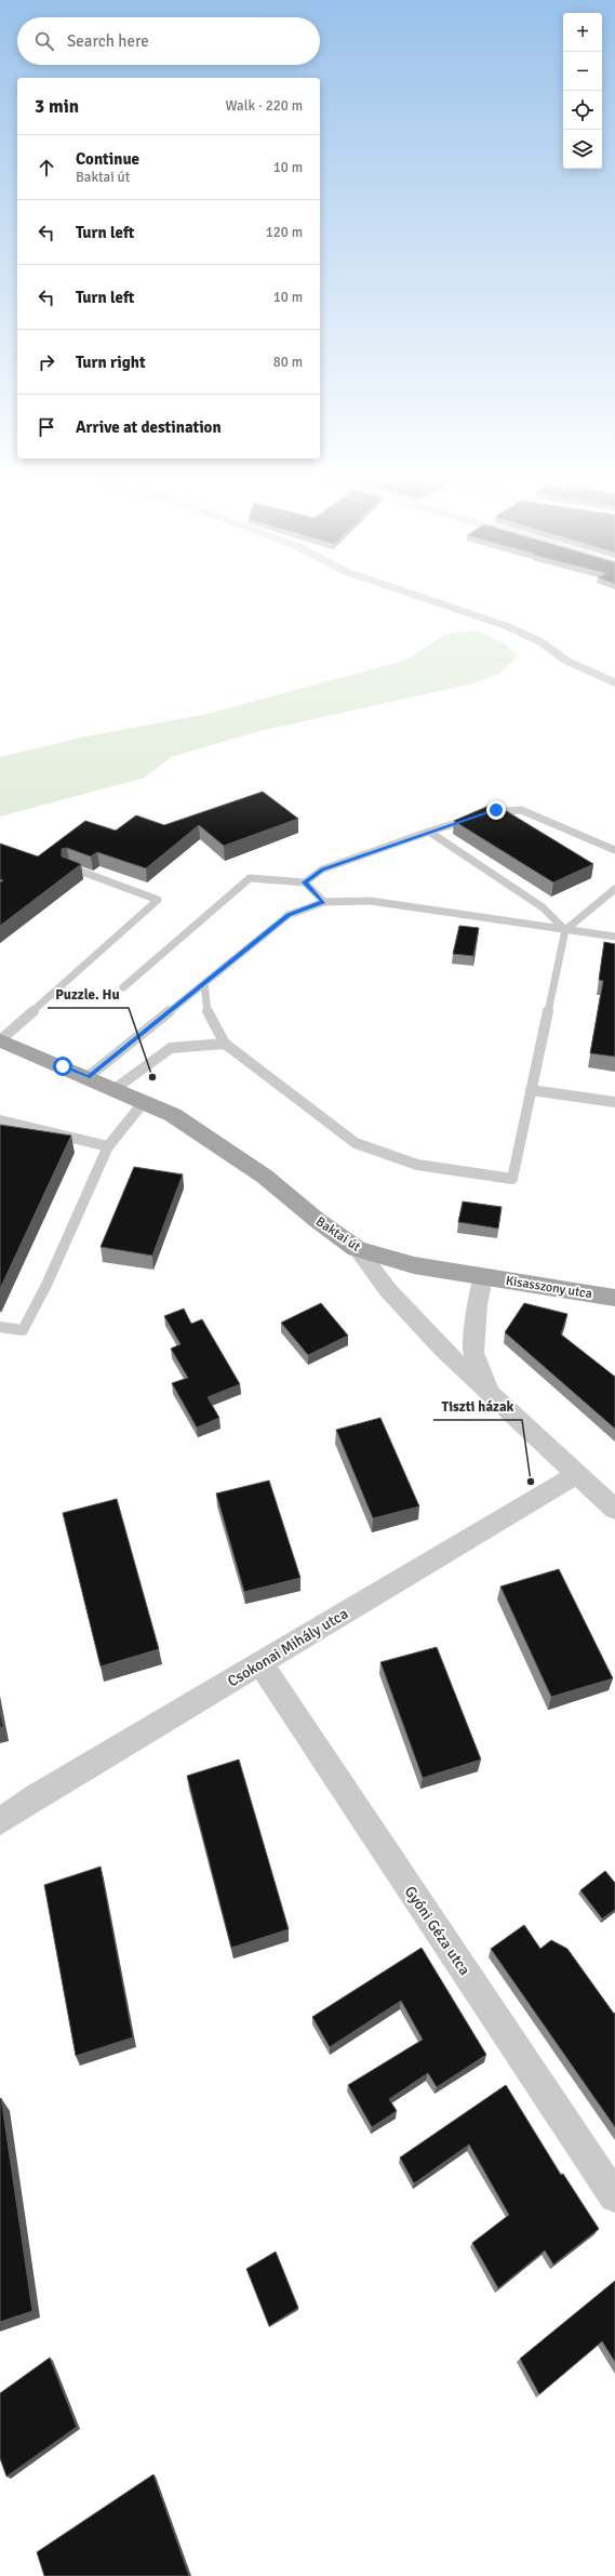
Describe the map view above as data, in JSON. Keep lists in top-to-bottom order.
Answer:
{
  "streets": {
    "main road": ["Baktai út", "Kisasszony utca"],
    "street": ["Csokonai Mihály utca", "Gyóni Géza utca"]
  },
  "crossings": [
    ["Baktai út", "Kisasszony utca"],
    ["Csokonai Mihály utca", "Gyóni Géza utca"]
  ],
  "places": ["Puzzle. Hu", "Tiszti házak"],
  "page": {
    "map_buttons": ["+", "−"],
    "search": "Search here",
    "heading": ["3 min", "Walk · 220 m"],
    "list": [
      ["Continue", "Baktai út", "10 m"],
      ["Turn left", "120 m"],
      ["Turn left", "10 m"],
      ["Turn right", "80 m"],
      "Arrive at destination"
    ]
  }
}
